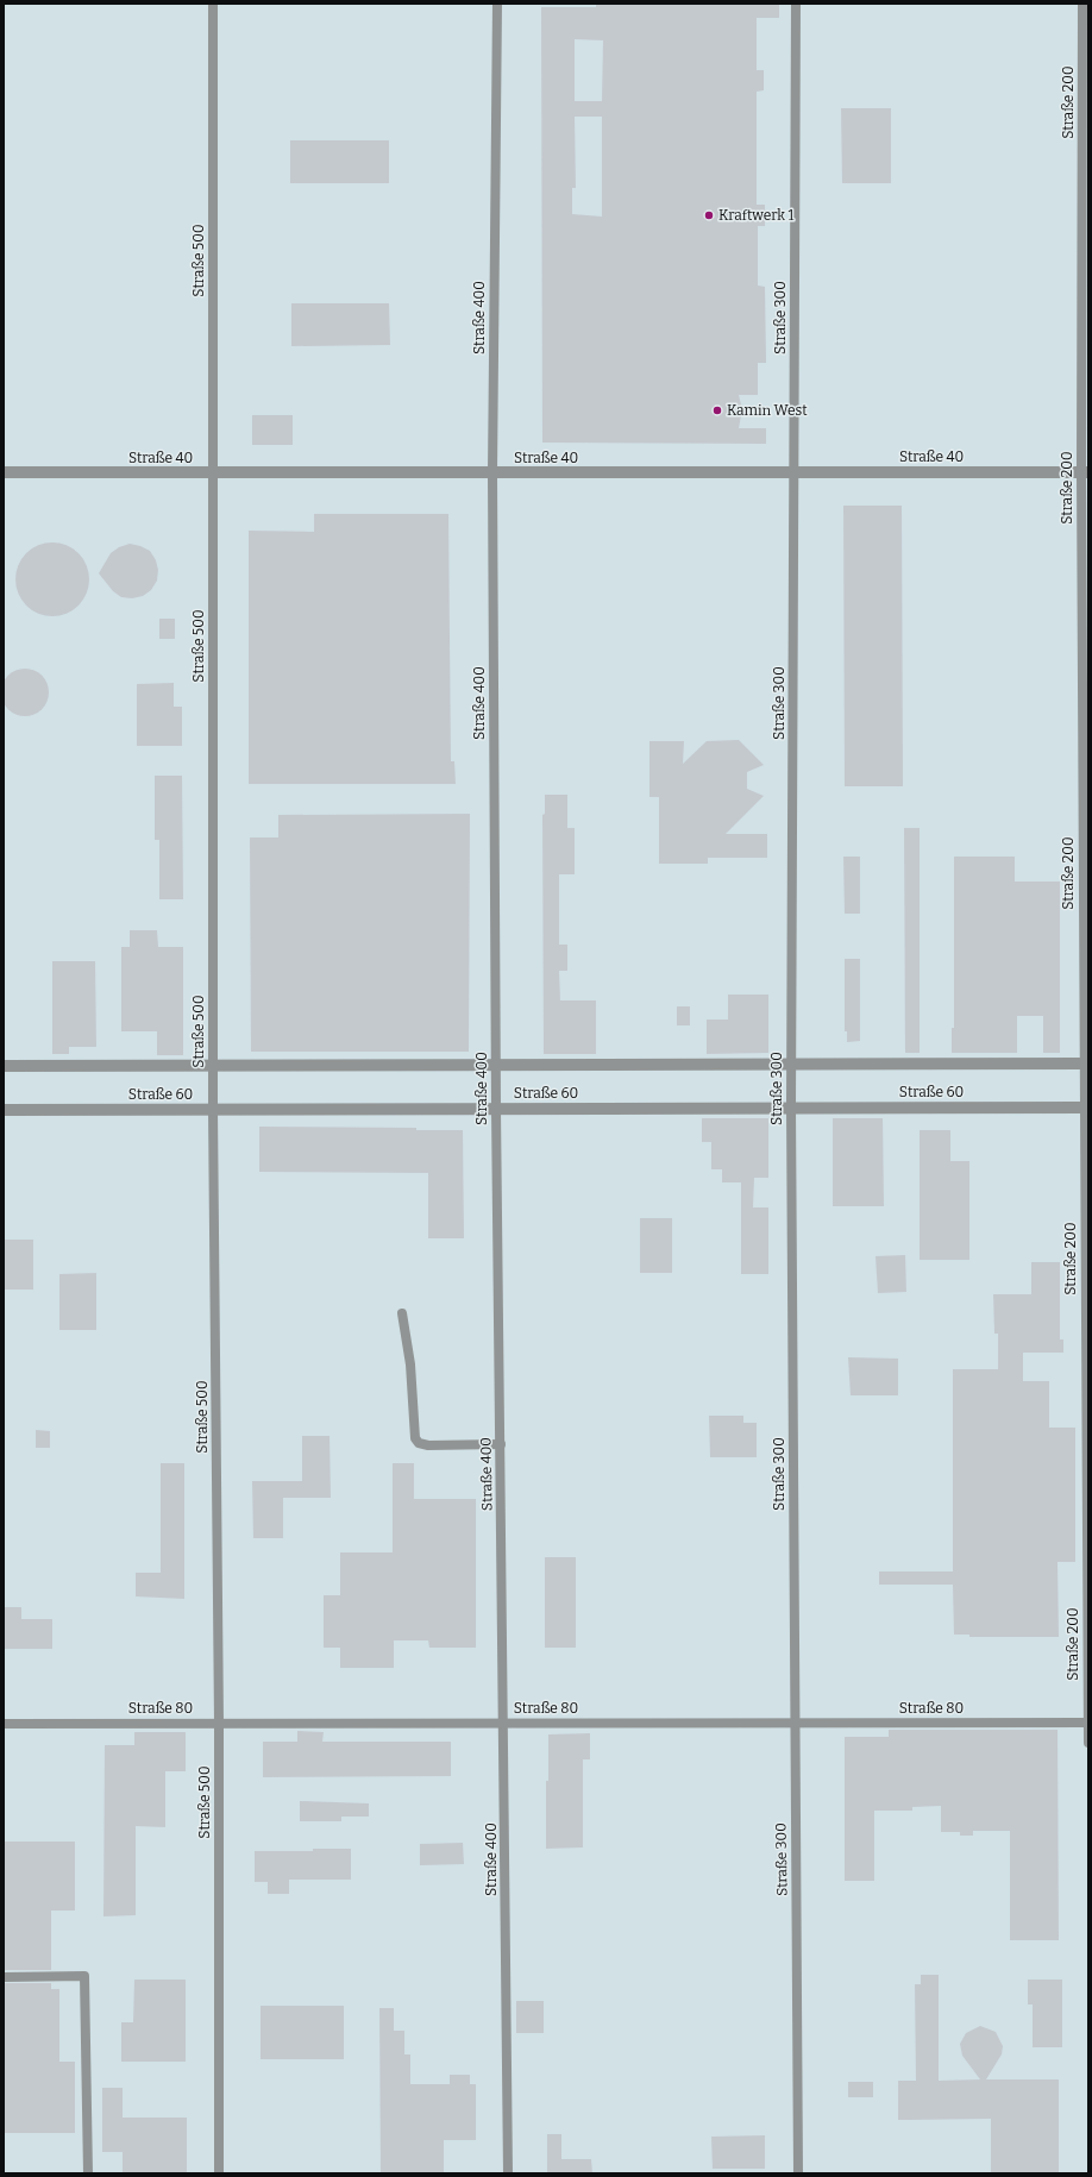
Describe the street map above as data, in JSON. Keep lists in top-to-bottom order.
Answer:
{
  "streets": {
    "street": ["Straße 40", "Straße 60"],
    "lane": [
      "Straße 200",
      "Straße 500",
      "Straße 400",
      "Straße 300",
      "Straße 80"
    ]
  },
  "crossings": [
    ["Straße 200", "Straße 40"],
    ["Straße 200", "Straße 60"],
    ["Straße 200", "Straße 80"],
    ["Straße 500", "Straße 40"],
    ["Straße 500", "Straße 60"],
    ["Straße 500", "Straße 80"],
    ["Straße 400", "Straße 40"],
    ["Straße 400", "Straße 60"],
    ["Straße 400", "Straße 80"],
    ["Straße 300", "Straße 40"],
    ["Straße 300", "Straße 60"],
    ["Straße 300", "Straße 80"]
  ],
  "places": ["Kraftwerk 1", "Kamin West"]
}
